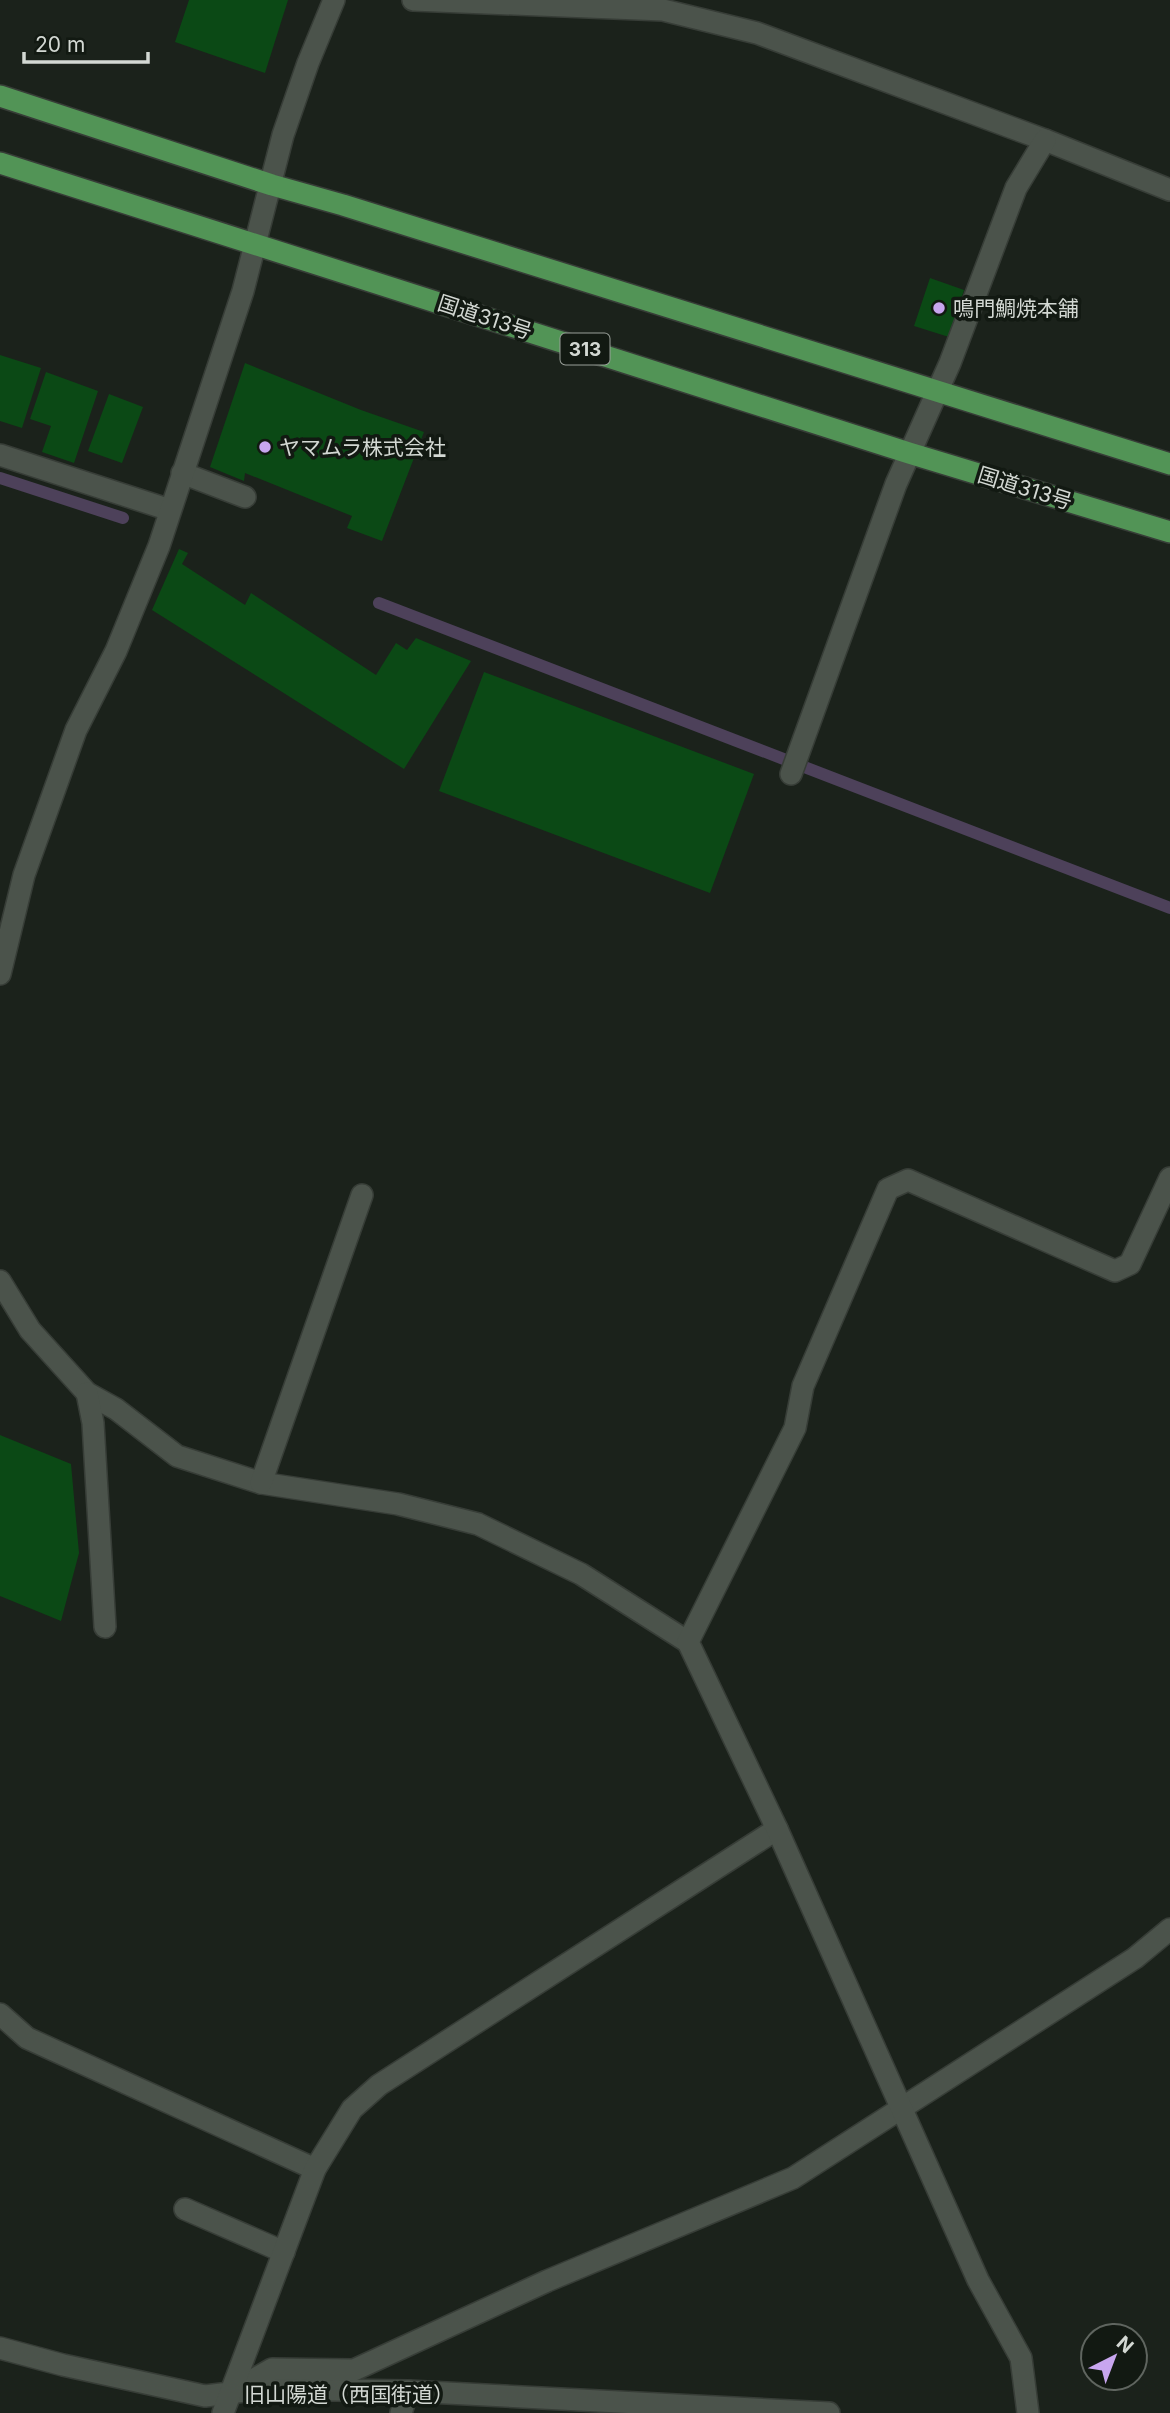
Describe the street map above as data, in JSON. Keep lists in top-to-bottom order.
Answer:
{
  "streets": {
    "highway": ["国道313号", "313"],
    "street": ["旧山陽道（西国街道）"]
  },
  "places": ["鳴門鯛焼本舗", "ヤマムラ株式会社"],
  "scale_bar": "20 m",
  "north": "top right"
}
